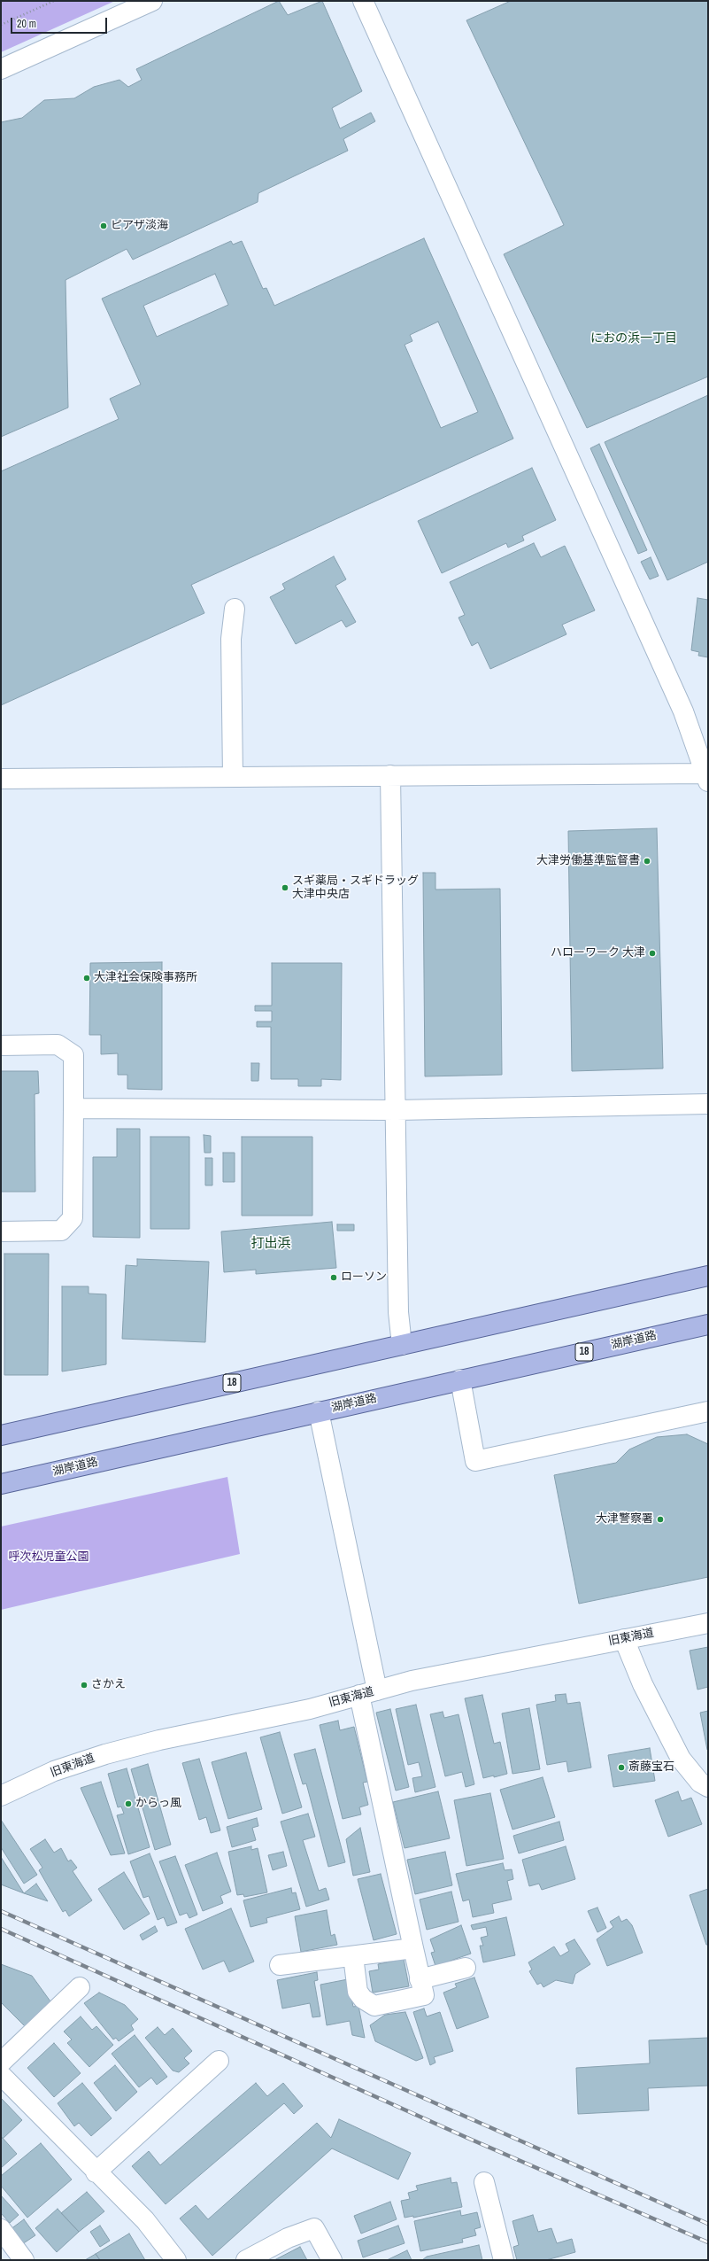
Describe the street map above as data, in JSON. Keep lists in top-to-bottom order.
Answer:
{
  "streets": {
    "main road": ["湖岸道路", "18"],
    "street": ["旧東海道"]
  },
  "districts": ["におの浜一丁目", "打出浜"],
  "parks": ["呼次松児童公園"],
  "places": [
    "ピアザ淡海",
    "大津労働基準監督書",
    "スギ薬局・スギドラッグ 大津中央店",
    "ハローワーク 大津",
    "大津社会保険事務所",
    "ローソン",
    "大津警察署",
    "さかえ",
    "斎藤宝石",
    "からっ風"
  ],
  "scale_bar": "20 m"
}
